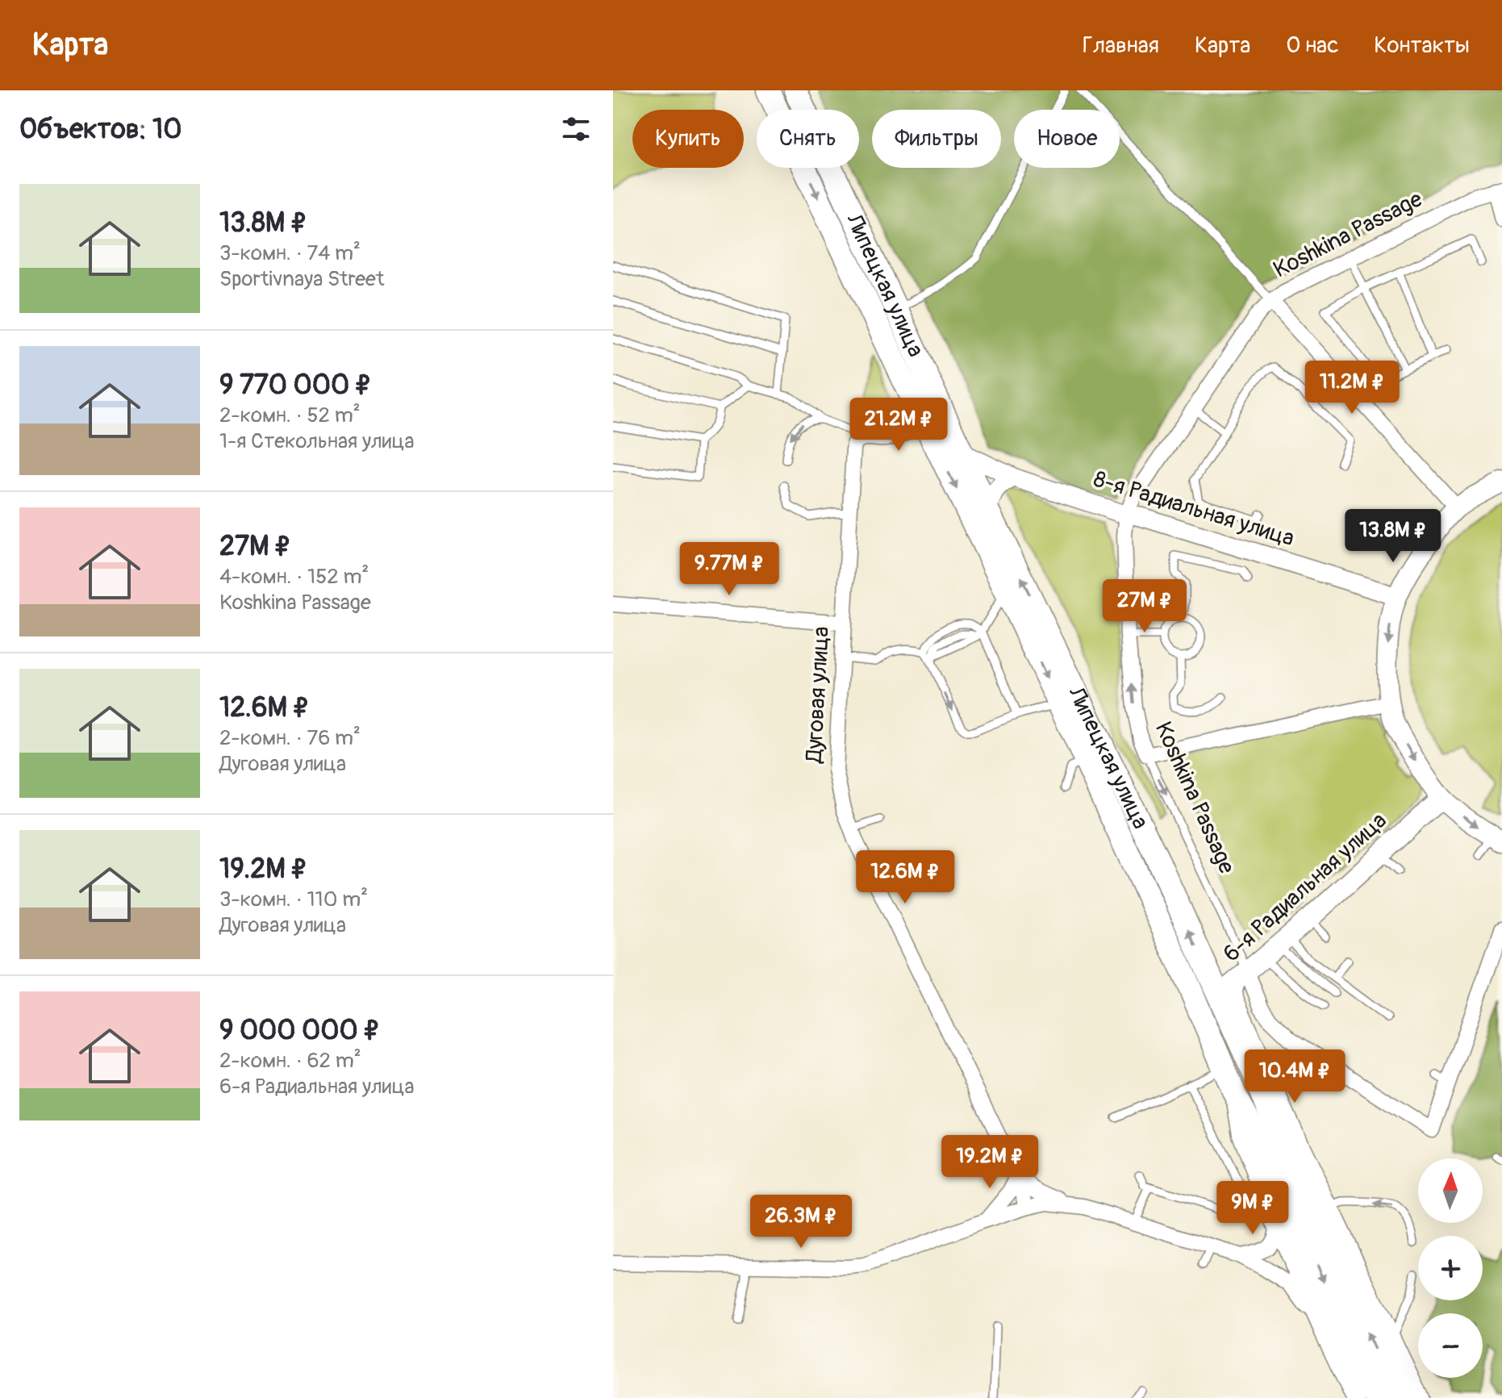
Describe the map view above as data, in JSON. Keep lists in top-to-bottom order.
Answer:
{
  "streets": {
    "main road": ["Липецкая улица", "6-я Радиальная улица"],
    "street": ["Koshkina Passage", "8-я Радиальная улица", "Дуговая улица"]
  },
  "crossings": [
    ["Koshkina Passage", "Липецкая улица"],
    ["Koshkina Passage", "8-я Радиальная улица"],
    ["Koshkina Passage", "6-я Радиальная улица"],
    ["Липецкая улица", "8-я Радиальная улица"],
    ["Липецкая улица", "6-я Радиальная улица"]
  ],
  "north": "top",
  "page": {
    "header": "Карта",
    "nav": [
      "Главная",
      "Карта",
      "О нас",
      "Контакты"
    ],
    "heading": "Объектов: 10",
    "chip": [
      "Купить",
      "Снять",
      "Фильтры",
      "Новое"
    ],
    "list": [
      {
        "name": "13.8M ₽",
        "note": "3-комн. · 74 m² · Sportivnaya Street"
      },
      {
        "name": "9 770 000 ₽",
        "note": "2-комн. · 52 m² · 1-я Стекольная улица"
      },
      {
        "name": "27M ₽",
        "note": "4-комн. · 152 m² · Koshkina Passage"
      },
      {
        "name": "12.6M ₽",
        "note": "2-комн. · 76 m² · Дуговая улица"
      },
      {
        "name": "19.2M ₽",
        "note": "3-комн. · 110 m² · Дуговая улица"
      },
      {
        "name": "9 000 000 ₽",
        "note": "2-комн. · 62 m² · 6-я Радиальная улица"
      }
    ],
    "price": [
      "11.2M ₽",
      "21.2M ₽",
      "13.8M ₽",
      "9.77M ₽",
      "27M ₽",
      "12.6M ₽",
      "10.4M ₽",
      "19.2M ₽",
      "9M ₽",
      "26.3M ₽"
    ],
    "map_buttons": ["+", "−"]
  }
}
